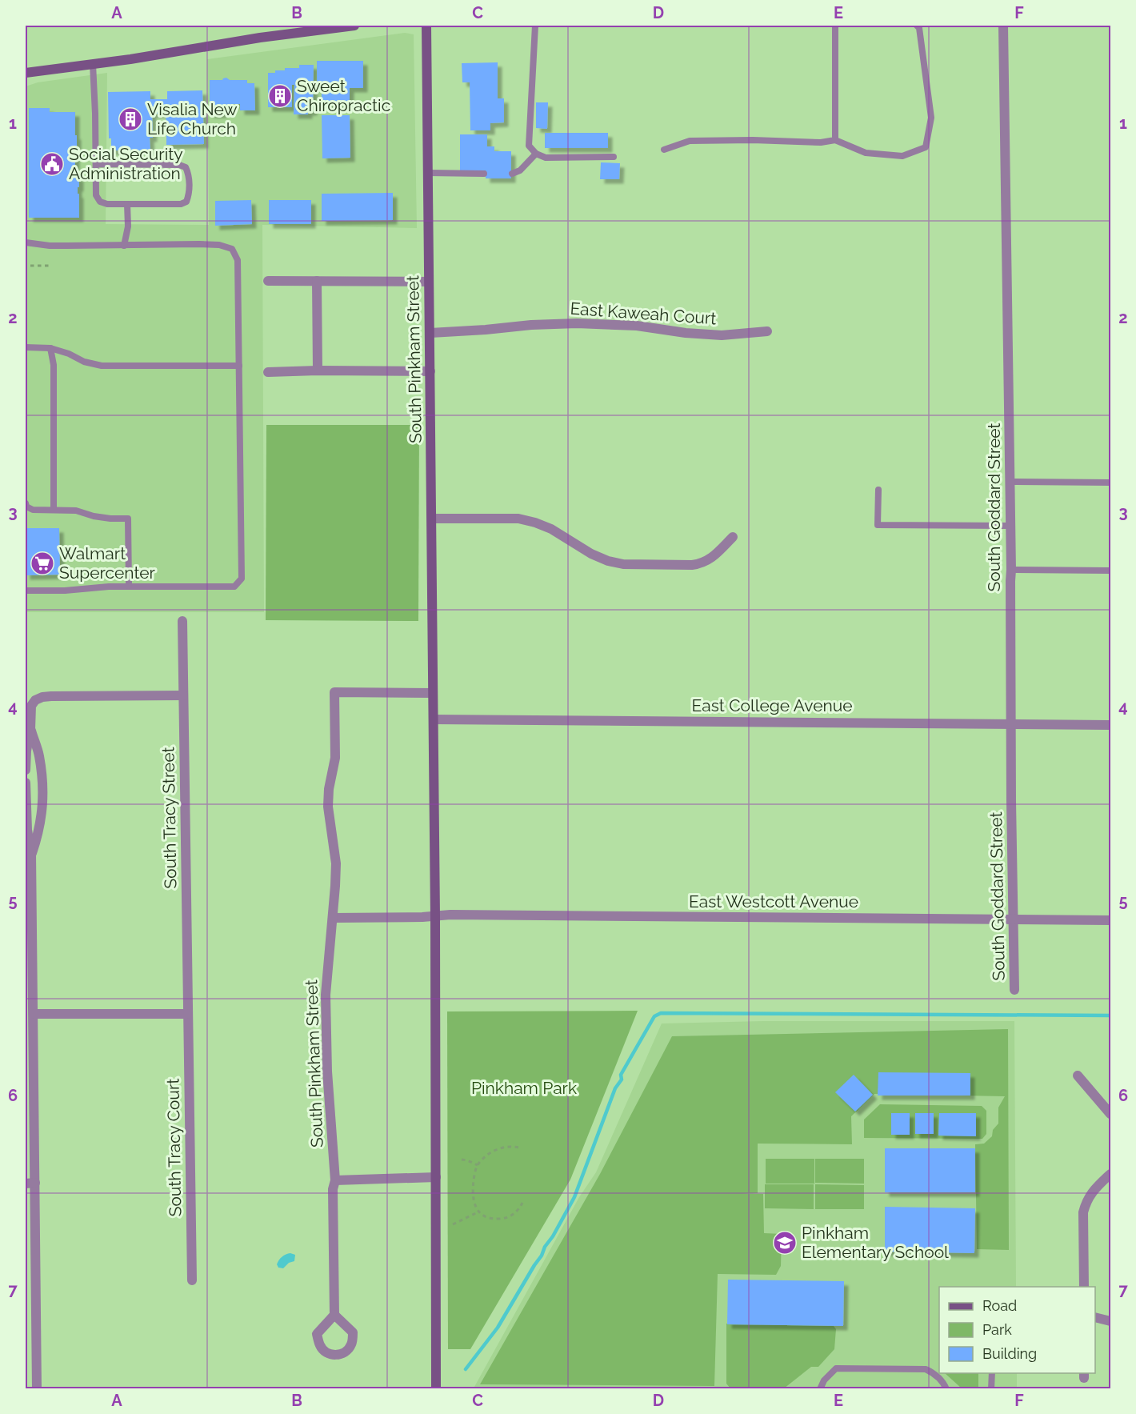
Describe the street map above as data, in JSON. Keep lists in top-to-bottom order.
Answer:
{
  "streets": {
    "street": [
      "East Kaweah Court",
      "South Pinkham Street",
      "South Goddard Street",
      "East College Avenue",
      "South Tracy Street",
      "East Westcott Avenue",
      "South Tracy Court"
    ]
  },
  "crossings": [
    ["East Kaweah Court", "South Pinkham Street"],
    ["South Pinkham Street", "East College Avenue"],
    ["South Pinkham Street", "East Westcott Avenue"],
    ["South Goddard Street", "East College Avenue"],
    ["South Goddard Street", "East Westcott Avenue"],
    ["South Tracy Street", "South Tracy Court"]
  ],
  "parks": ["Pinkham Park"],
  "places": {
    "building": ["Sweet Chiropractic", "Visalia New Life Church"],
    "public building": ["Social Security Administration"],
    "supermarket": ["Walmart Supercenter"],
    "school or university": ["Pinkham Elementary School"]
  },
  "legend": ["Road", "Park", "Building"],
  "grid": {
    "columns": [
      "A",
      "B",
      "C",
      "D",
      "E",
      "F"
    ],
    "rows": [
      "1",
      "2",
      "3",
      "4",
      "5",
      "6",
      "7"
    ]
  }
}
